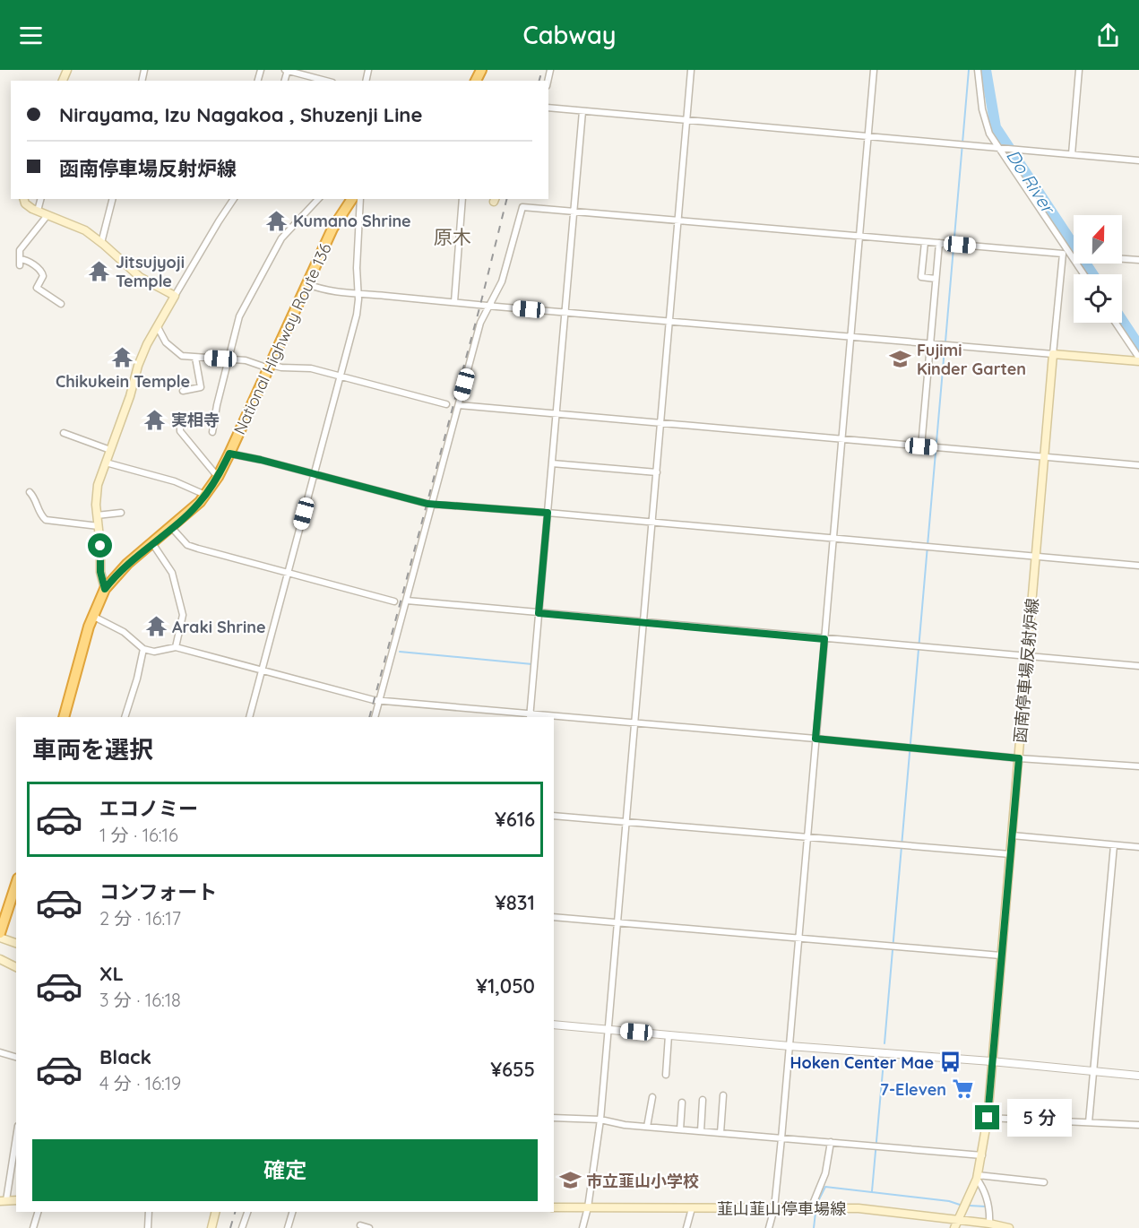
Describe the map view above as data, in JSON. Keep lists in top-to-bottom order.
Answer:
{
  "streets": {
    "highway": ["National Highway Route 136"],
    "main road": ["函南停車場反射炉線", "韮山韮山停車場線"]
  },
  "crossings": [
    ["函南停車場反射炉線", "韮山韮山停車場線"]
  ],
  "districts": ["原木"],
  "water": ["Do River"],
  "places": {
    "temple": [
      "Kumano Shrine",
      "Jitsujyoji Temple",
      "Chikukein Temple",
      "実相寺",
      "Araki Shrine"
    ],
    "school or university": ["Fujimi Kinder Garten", "市立韮山小学校"],
    "bus stop": ["Hoken Center Mae"],
    "supermarket": ["7-Eleven"]
  },
  "north": "top",
  "page": {
    "header": "Cabway",
    "banner": ["Nirayama, Izu Nagakoa , Shuzenji Line", "函南停車場反射炉線"],
    "heading": "車両を選択",
    "list": [
      {
        "name": "エコノミー",
        "note": "1 分 · 16:16",
        "value": "¥616"
      },
      {
        "name": "コンフォート",
        "note": "2 分 · 16:17",
        "value": "¥831"
      },
      {
        "name": "XL",
        "note": "3 分 · 16:18",
        "value": "¥1,050"
      },
      {
        "name": "Black",
        "note": "4 分 · 16:19",
        "value": "¥655"
      }
    ],
    "bubble": "5 分",
    "buttons": "確定"
  }
}
